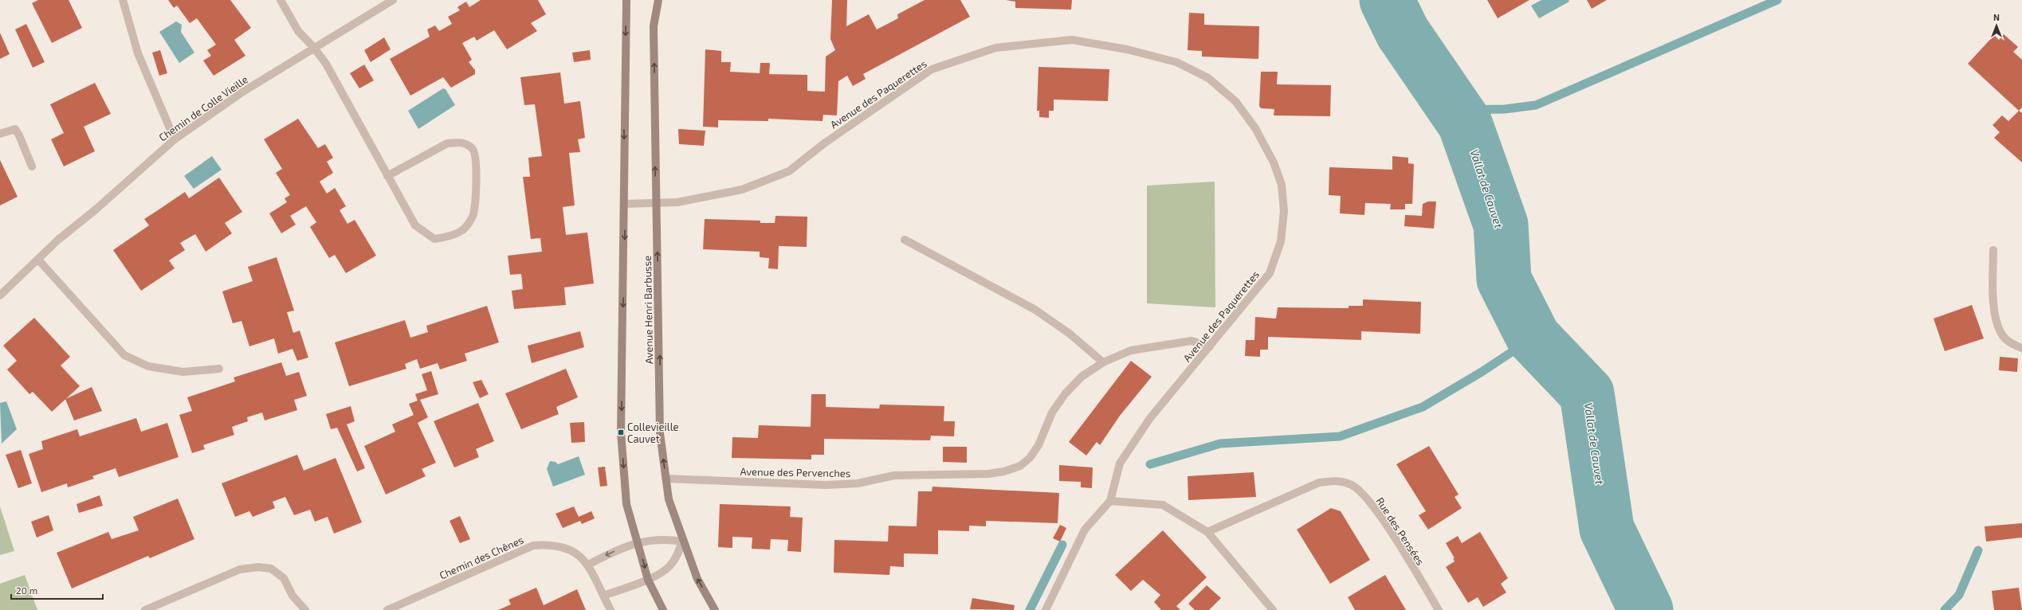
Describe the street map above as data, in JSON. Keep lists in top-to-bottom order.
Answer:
{
  "streets": {
    "main road": ["Avenue Henri Barbusse"],
    "street": [
      "Avenue des Paquerettes",
      "Chemin de Colle Vieille",
      "Avenue des Pervenches",
      "Rue des Pensées",
      "Chemin des Chênes"
    ]
  },
  "crossings": [
    ["Avenue des Paquerettes", "Avenue Henri Barbusse"],
    ["Avenue des Paquerettes", "Avenue des Pervenches"],
    ["Avenue Henri Barbusse", "Avenue des Pervenches"]
  ],
  "water": ["Vallat de Cauvet"],
  "places": {
    "transit": ["Collevieille Cauvet"]
  },
  "scale_bar": "20 m",
  "north": "top"
}
